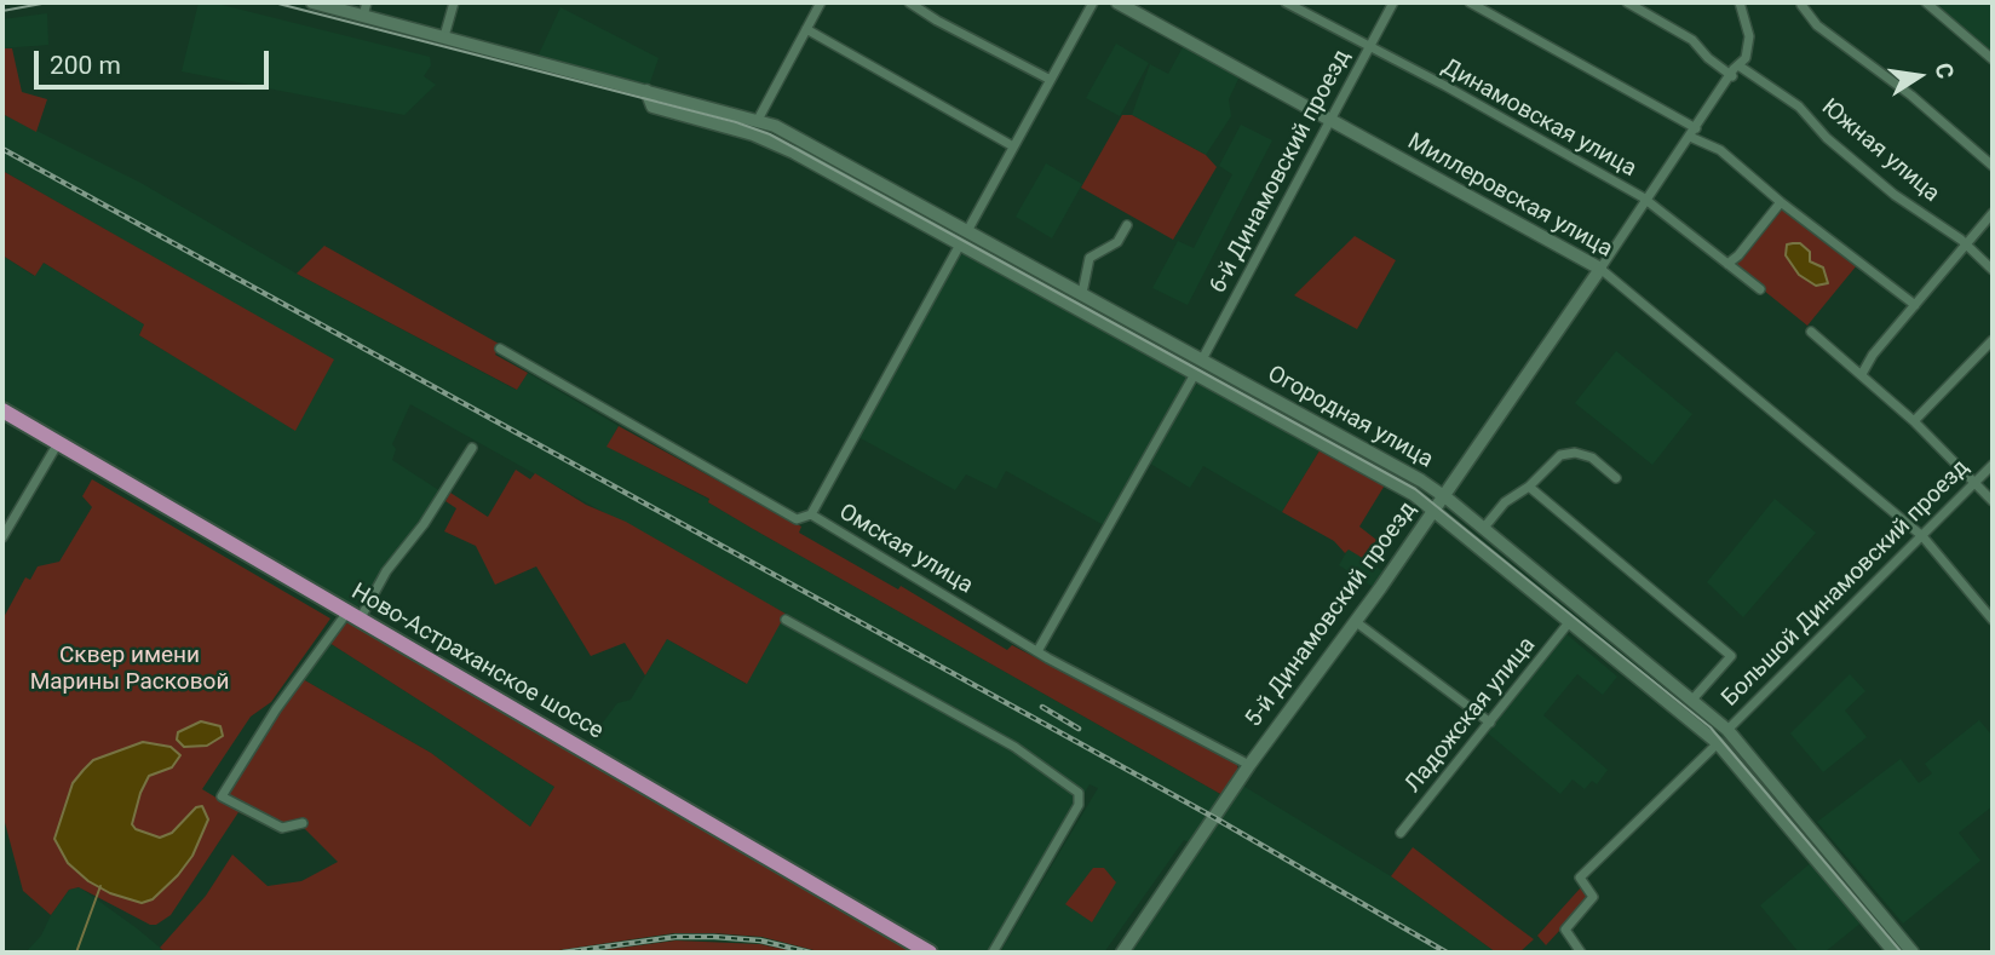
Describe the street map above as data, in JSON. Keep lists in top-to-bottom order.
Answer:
{
  "streets": {
    "main road": ["Ново-Астраханское шоссе"],
    "street": [
      "Динамовская улица",
      "Южная улица",
      "6-й Динамовский проезд",
      "Миллеровская улица",
      "Огородная улица",
      "Омская улица",
      "Большой Динамовский проезд",
      "5-й Динамовский проезд",
      "Ладожская улица"
    ]
  },
  "crossings": [
    ["Динамовская улица", "6-й Динамовский проезд"],
    ["Динамовская улица", "5-й Динамовский проезд"],
    ["Южная улица", "5-й Динамовский проезд"],
    ["6-й Динамовский проезд", "Миллеровская улица"],
    ["6-й Динамовский проезд", "Огородная улица"],
    ["Миллеровская улица", "Большой Динамовский проезд"],
    ["Миллеровская улица", "5-й Динамовский проезд"],
    ["Огородная улица", "Большой Динамовский проезд"],
    ["Огородная улица", "5-й Динамовский проезд"],
    ["Огородная улица", "Ладожская улица"],
    ["Омская улица", "5-й Динамовский проезд"]
  ],
  "parks": ["Сквер имени Марины Расковой"],
  "scale_bar": "200 m",
  "north": "right"
}
